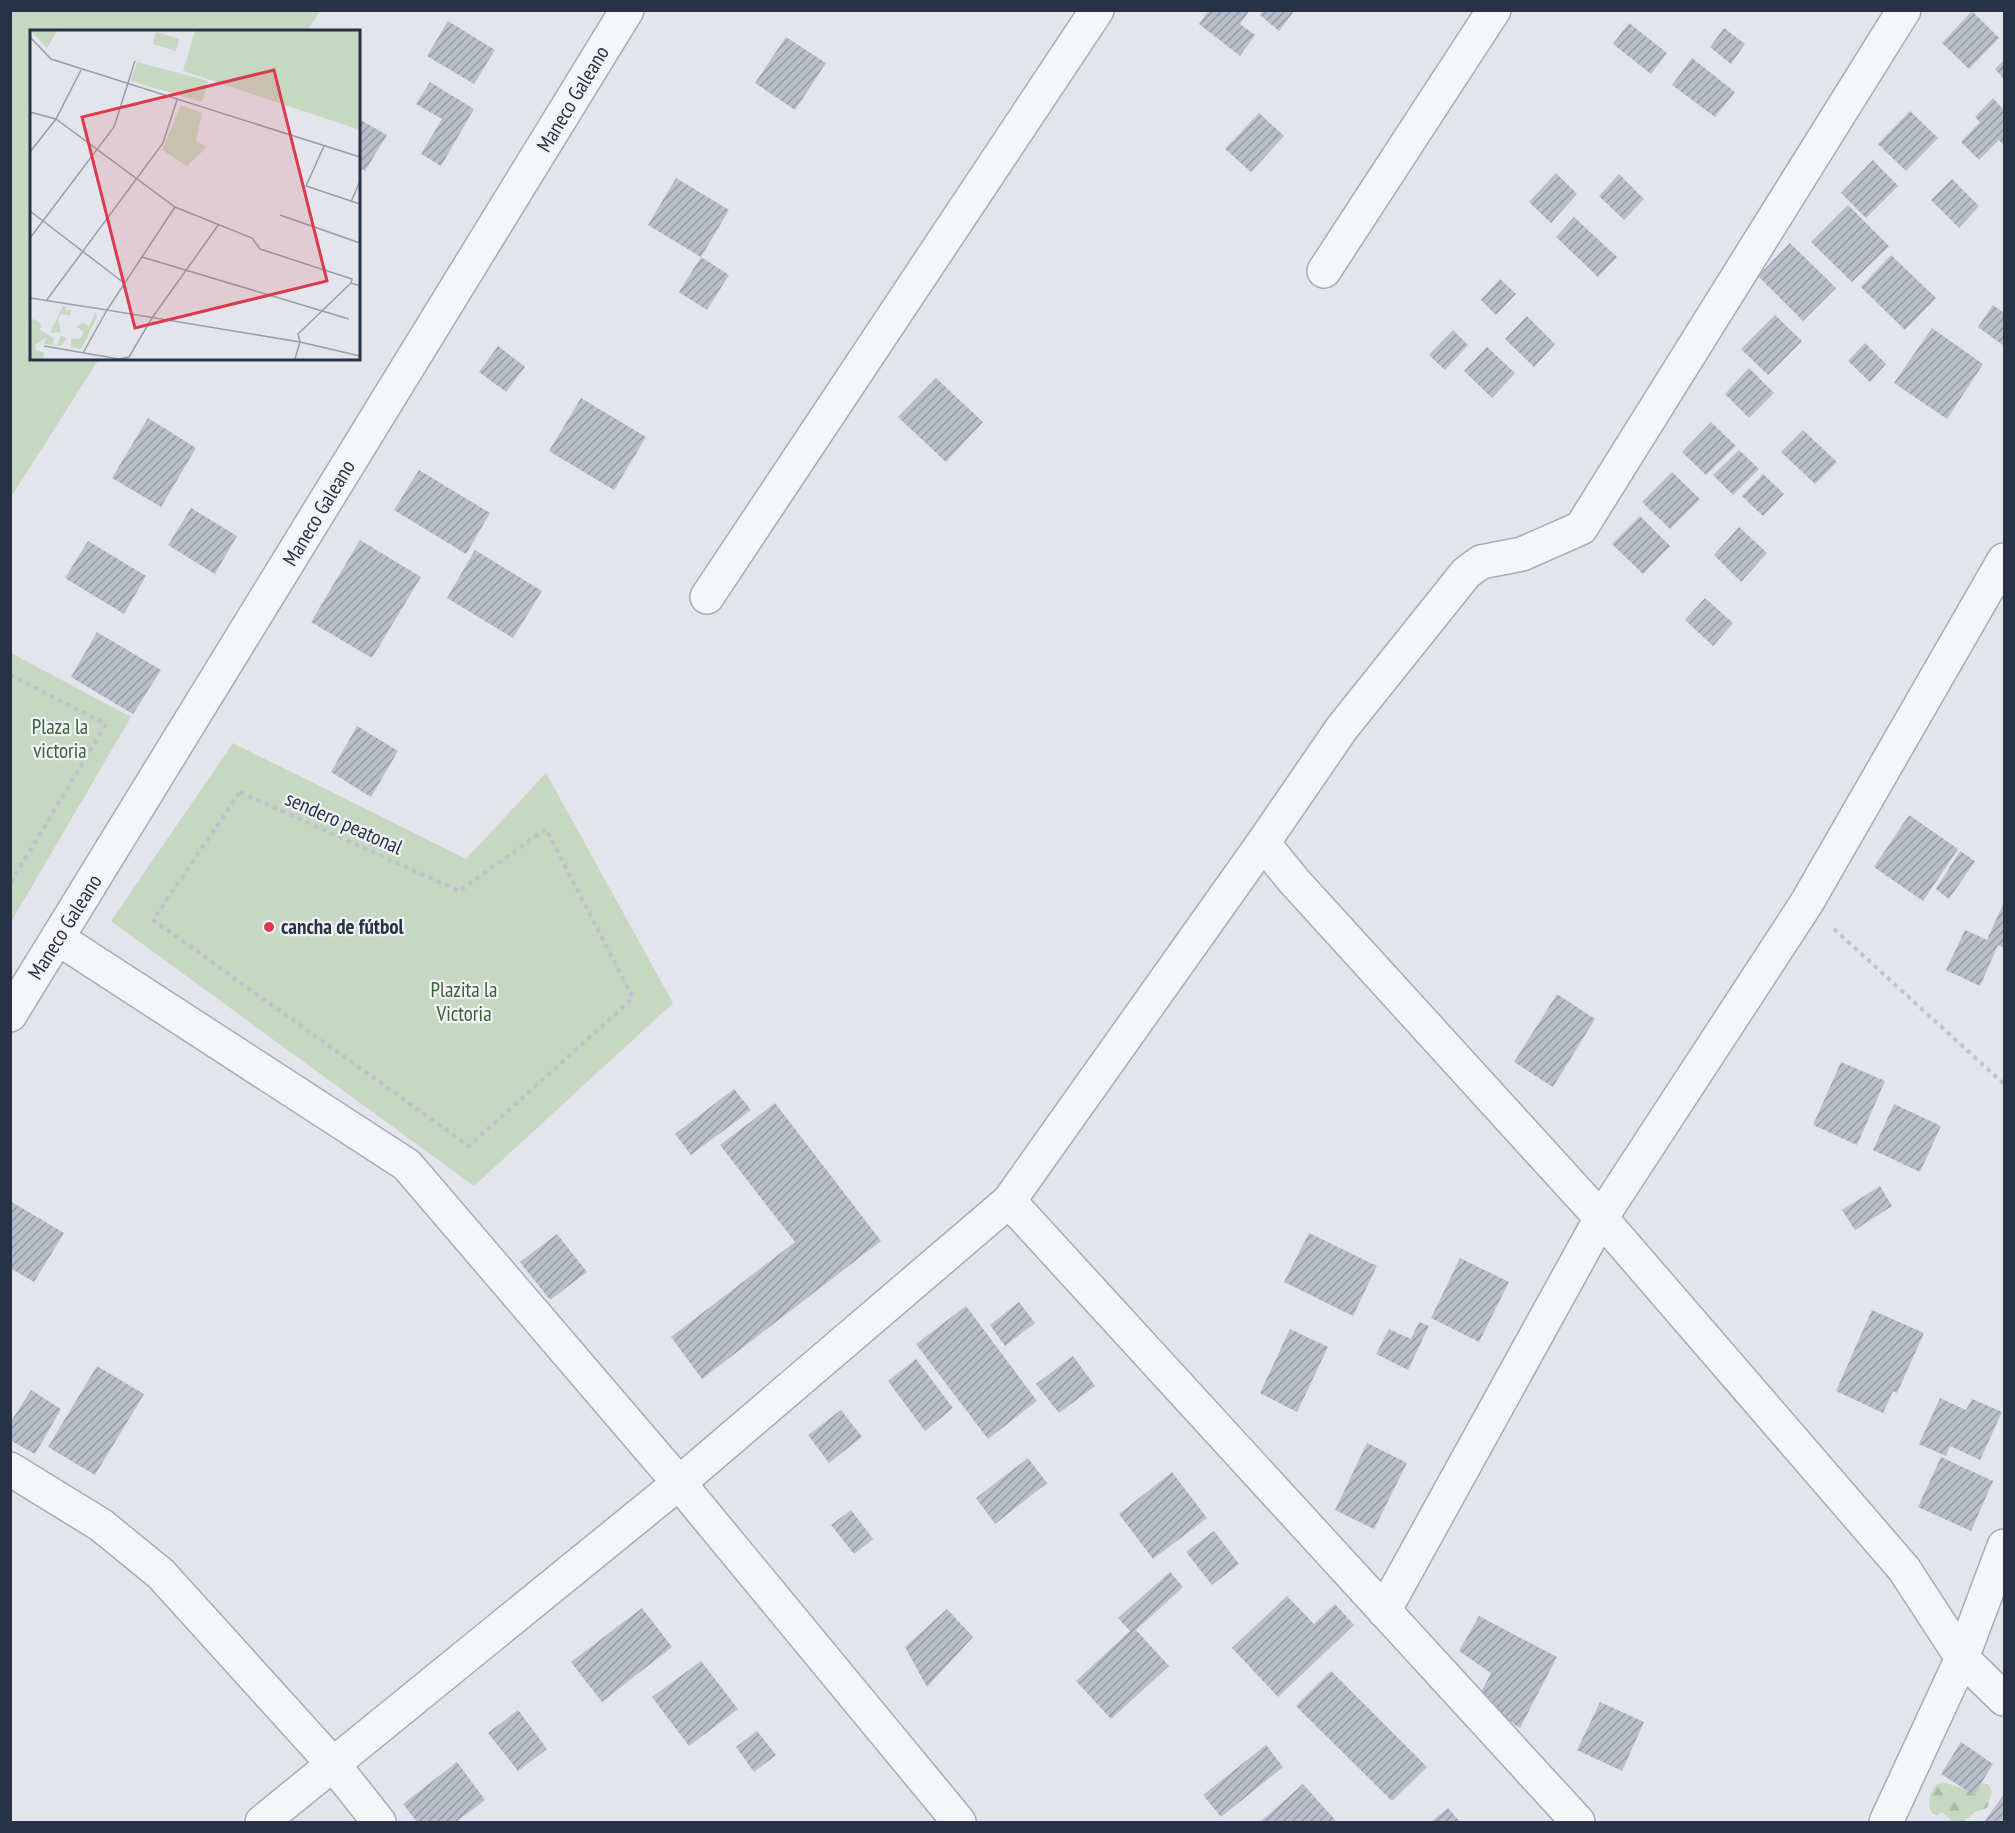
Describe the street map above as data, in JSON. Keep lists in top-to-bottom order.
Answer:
{
  "streets": {
    "street": ["Maneco Galeano"],
    "path": ["sendero peatonal"]
  },
  "parks": ["Plaza la victoria", "Plazita la Victoria"],
  "places": ["cancha de fútbol"]
}
